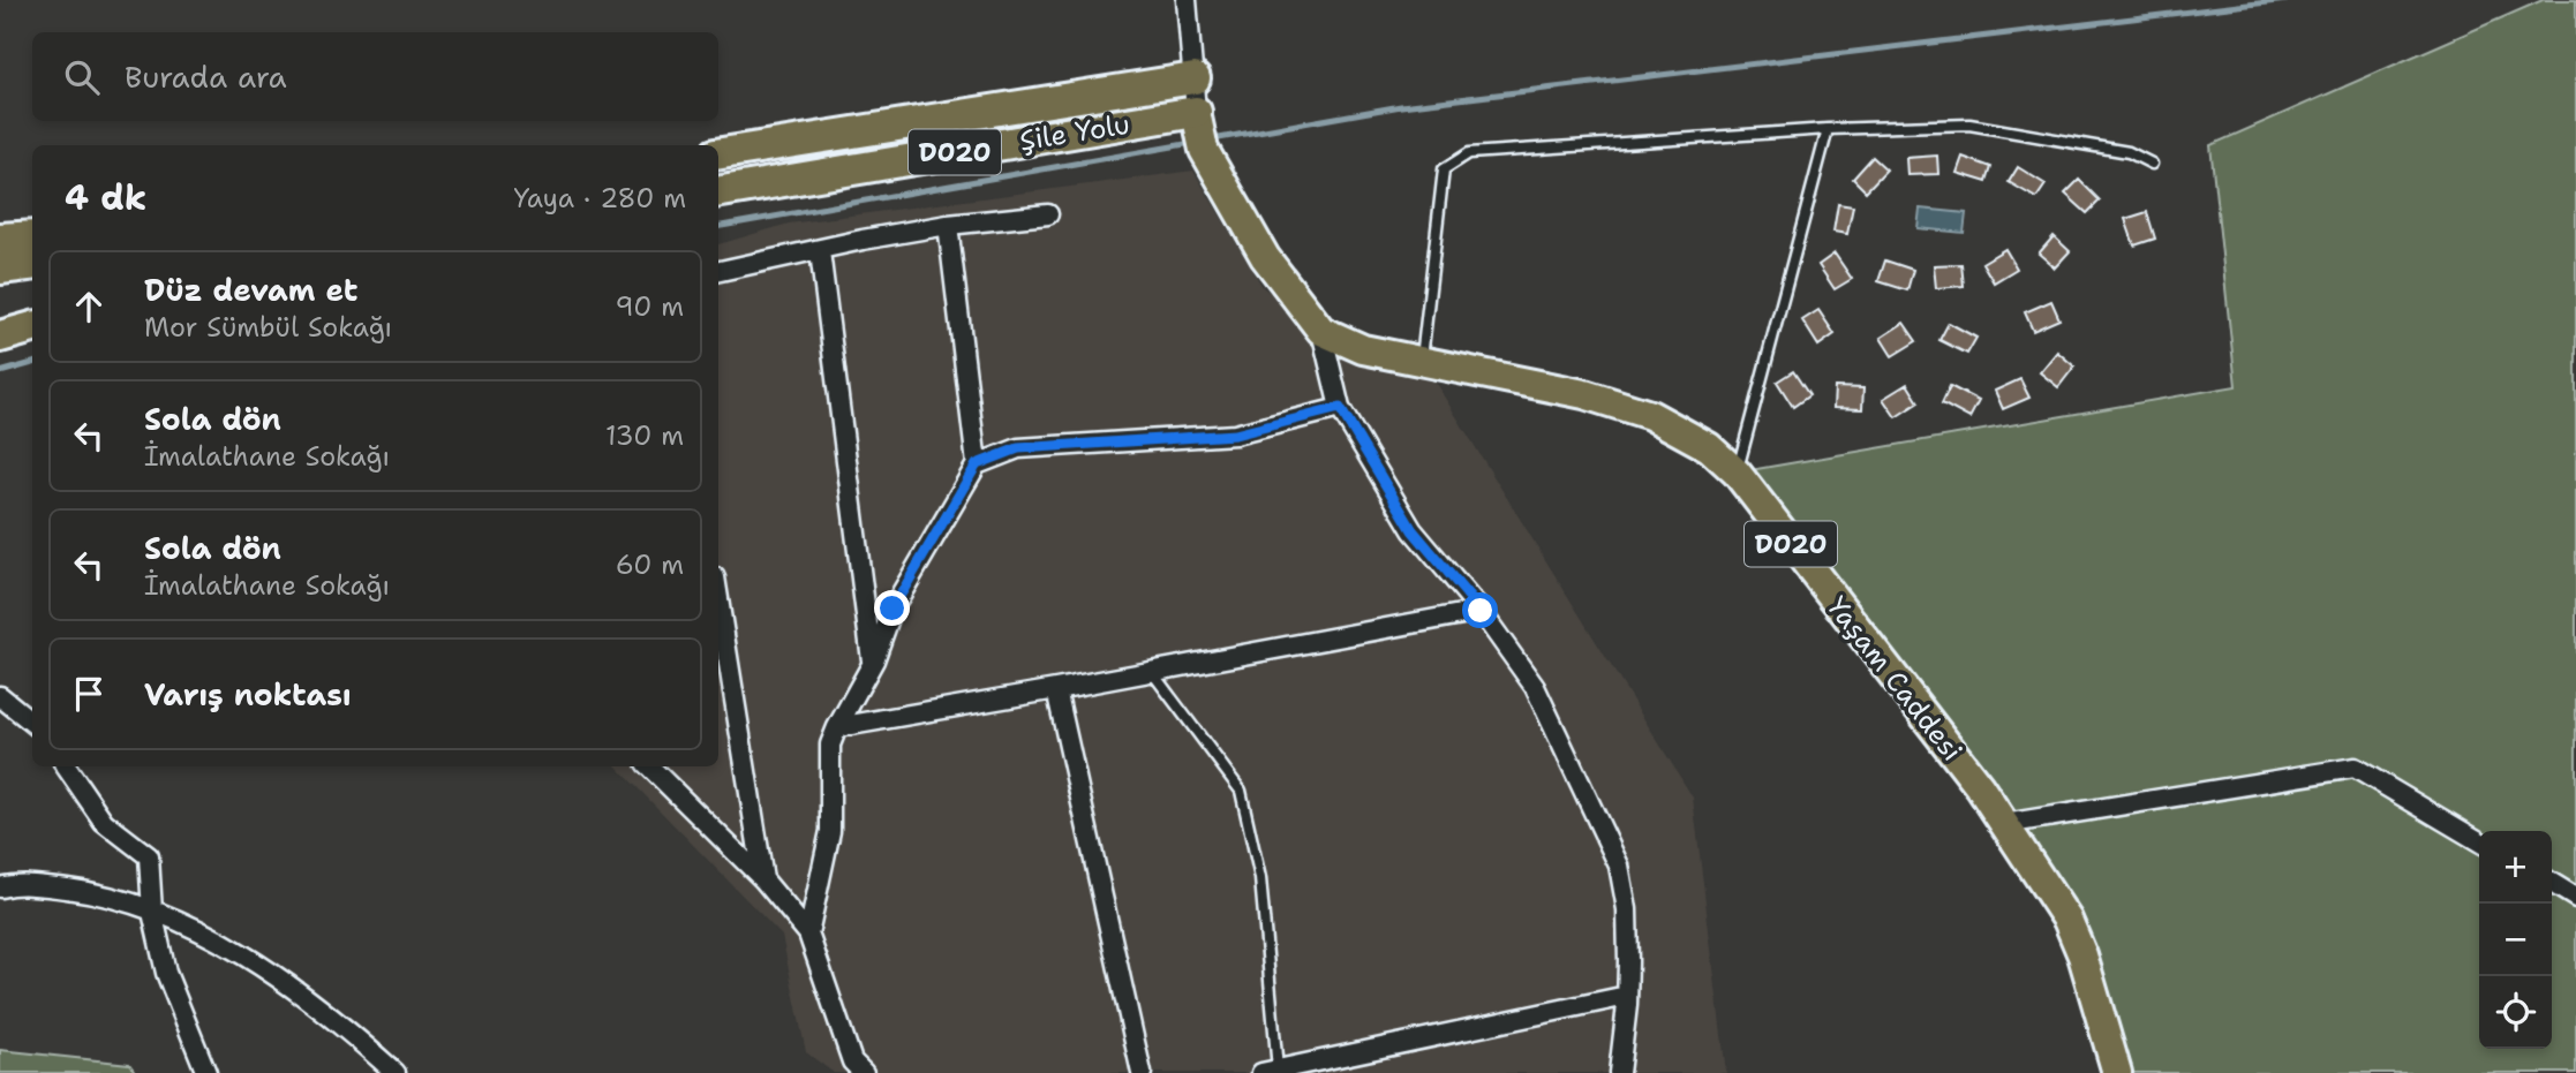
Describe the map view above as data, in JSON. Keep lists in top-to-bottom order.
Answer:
{
  "streets": {
    "highway": ["Şile Yolu", "D020"],
    "main road": ["Yaşam Caddesi"]
  },
  "crossings": [
    ["Şile Yolu", "Yaşam Caddesi"]
  ],
  "page": {
    "search": "Burada ara",
    "heading": ["4 dk", "Yaya · 280 m"],
    "list": [
      ["Düz devam et", "Mor Sümbül Sokağı", "90 m"],
      ["Sola dön", "İmalathane Sokağı", "130 m"],
      ["Sola dön", "İmalathane Sokağı", "60 m"],
      "Varış noktası"
    ],
    "map_buttons": ["+", "−"]
  }
}
